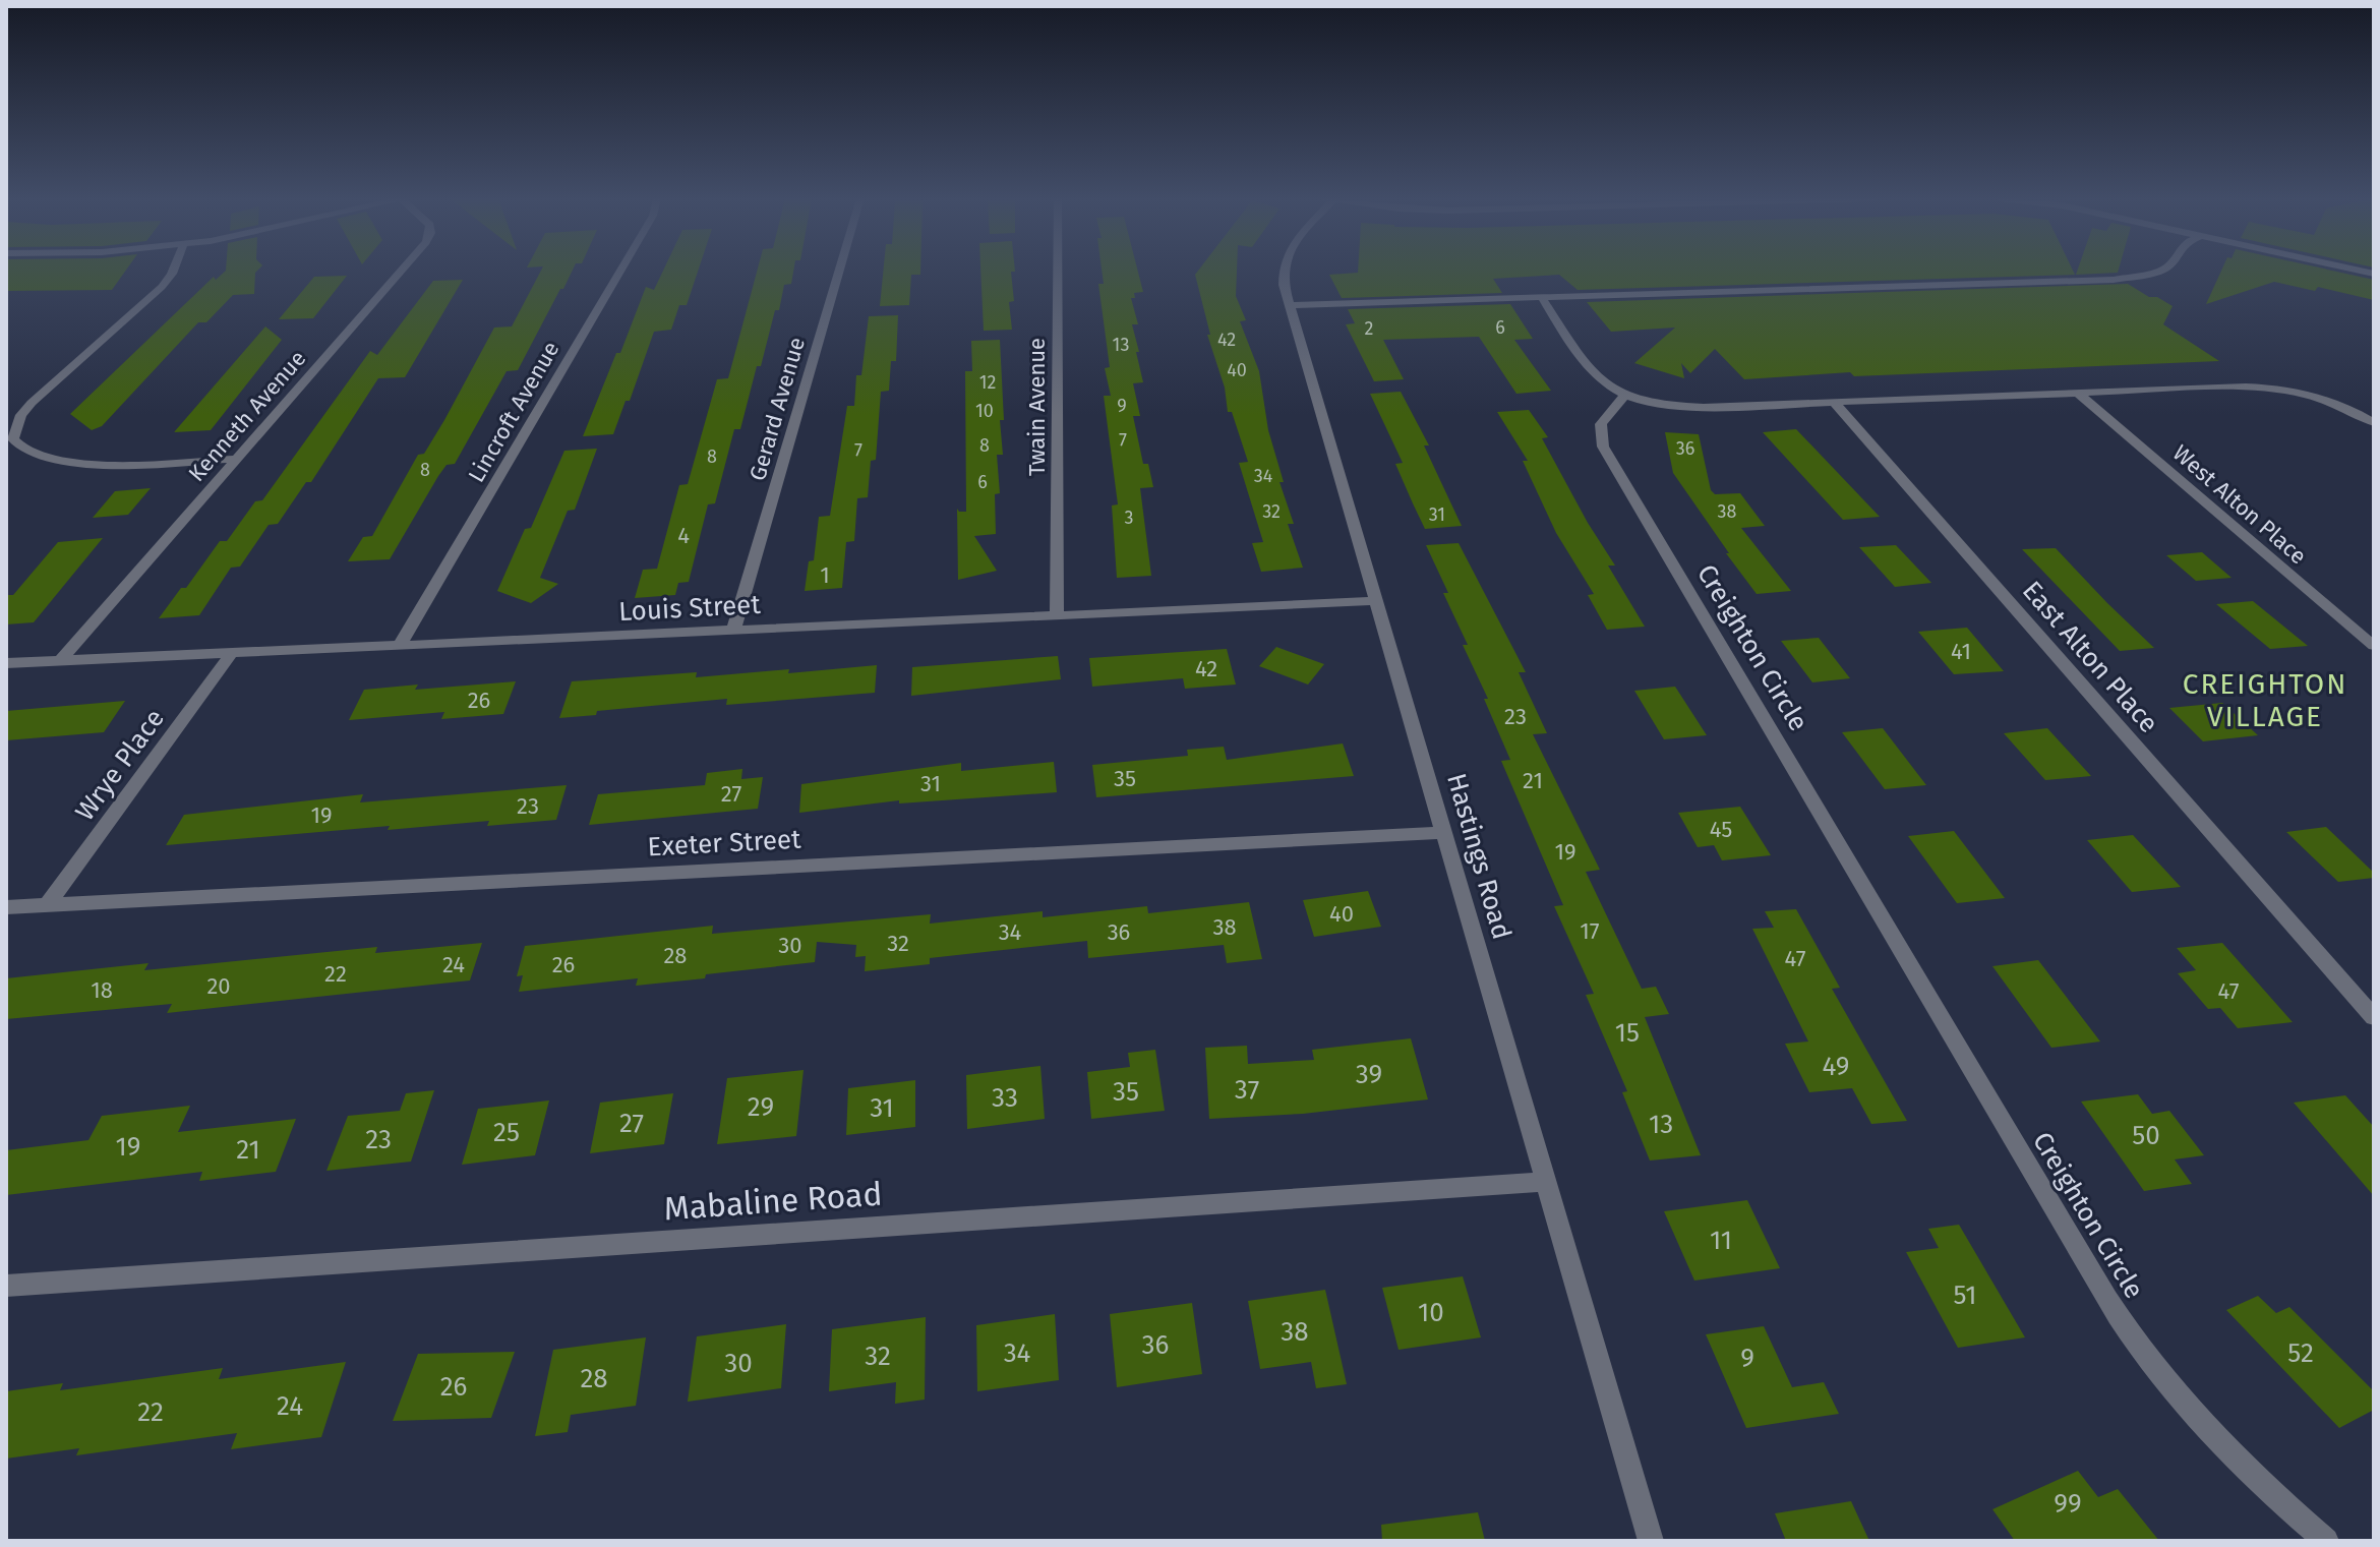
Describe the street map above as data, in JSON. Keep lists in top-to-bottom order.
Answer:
{
  "streets": {
    "street": [
      "Twain Avenue",
      "Gerard Avenue",
      "Lincroft Avenue",
      "Kenneth Avenue",
      "West Alton Place",
      "Louis Street",
      "Creighton Circle",
      "East Alton Place",
      "Wrye Place",
      "Exeter Street",
      "Hastings Road",
      "Mabaline Road"
    ]
  },
  "crossings": [
    ["Twain Avenue", "Louis Street"],
    ["Gerard Avenue", "Louis Street"],
    ["Lincroft Avenue", "Louis Street"],
    ["Kenneth Avenue", "Louis Street"],
    ["Louis Street", "Wrye Place"],
    ["Louis Street", "Hastings Road"],
    ["Wrye Place", "Exeter Street"],
    ["Exeter Street", "Hastings Road"],
    ["Hastings Road", "Mabaline Road"]
  ],
  "districts": ["CREIGHTON VILLAGE"],
  "house_numbers": [
    "6",
    "2",
    "42",
    "13",
    "40",
    "12",
    "9",
    "10",
    "7",
    "8",
    "36",
    "7",
    "8",
    "8",
    "34",
    "6",
    "32",
    "38",
    "31",
    "3",
    "4",
    "1",
    "41",
    "42",
    "26",
    "23",
    "35",
    "21",
    "31",
    "27",
    "23",
    "19",
    "45",
    "19",
    "40",
    "38",
    "17",
    "34",
    "36",
    "32",
    "30",
    "28",
    "47",
    "24",
    "26",
    "22",
    "20",
    "18",
    "47",
    "15",
    "49",
    "39",
    "37",
    "35",
    "33",
    "29",
    "31",
    "27",
    "13",
    "25",
    "50",
    "23",
    "19",
    "21",
    "11",
    "51",
    "10",
    "38",
    "36",
    "34",
    "52",
    "32",
    "9",
    "30",
    "28",
    "26",
    "24",
    "22",
    "99"
  ]
}
